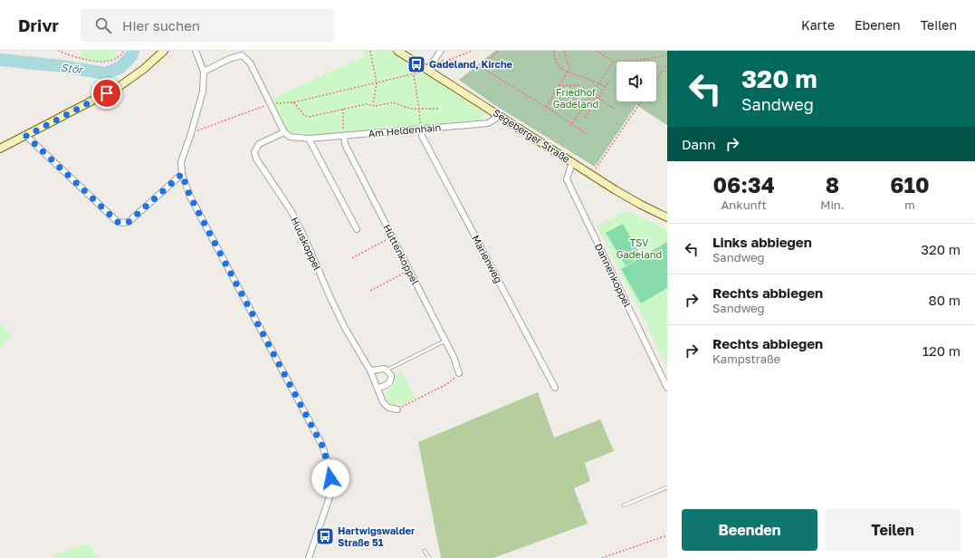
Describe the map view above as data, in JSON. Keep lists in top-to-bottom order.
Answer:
{
  "streets": {
    "main road": ["Segeberger Straße"],
    "street": [
      "Am Heldenhain",
      "Huuskoppel",
      "Hüttenkoppel",
      "Marienweg",
      "Dannenkoppel"
    ]
  },
  "crossings": [
    ["Am Heldenhain", "Segeberger Straße"],
    ["Am Heldenhain", "Huuskoppel"],
    ["Am Heldenhain", "Hüttenkoppel"],
    ["Am Heldenhain", "Marienweg"],
    ["Segeberger Straße", "Dannenkoppel"]
  ],
  "water": ["Stör"],
  "parks": ["Friedhof Gadeland", "TSV Gadeland"],
  "places": {
    "bus stop": ["Gadeland, Kirche", "Hartwigswalder Straße 51"]
  },
  "page": {
    "header": "Drivr",
    "search": "Hier suchen",
    "nav": ["Karte", "Ebenen", "Teilen"],
    "turn": ["320 m", "Sandweg"],
    "then": "Dann",
    "eta": [
      "06:34",
      "Ankunft",
      "8",
      "Min.",
      "610",
      "m"
    ],
    "list": [
      {
        "name": "Links abbiegen",
        "note": "Sandweg",
        "value": "320 m"
      },
      {
        "name": "Rechts abbiegen",
        "note": "Sandweg",
        "value": "80 m"
      },
      {
        "name": "Rechts abbiegen",
        "note": "Kampstraße",
        "value": "120 m"
      }
    ],
    "buttons": ["Beenden", "Teilen"]
  }
}
